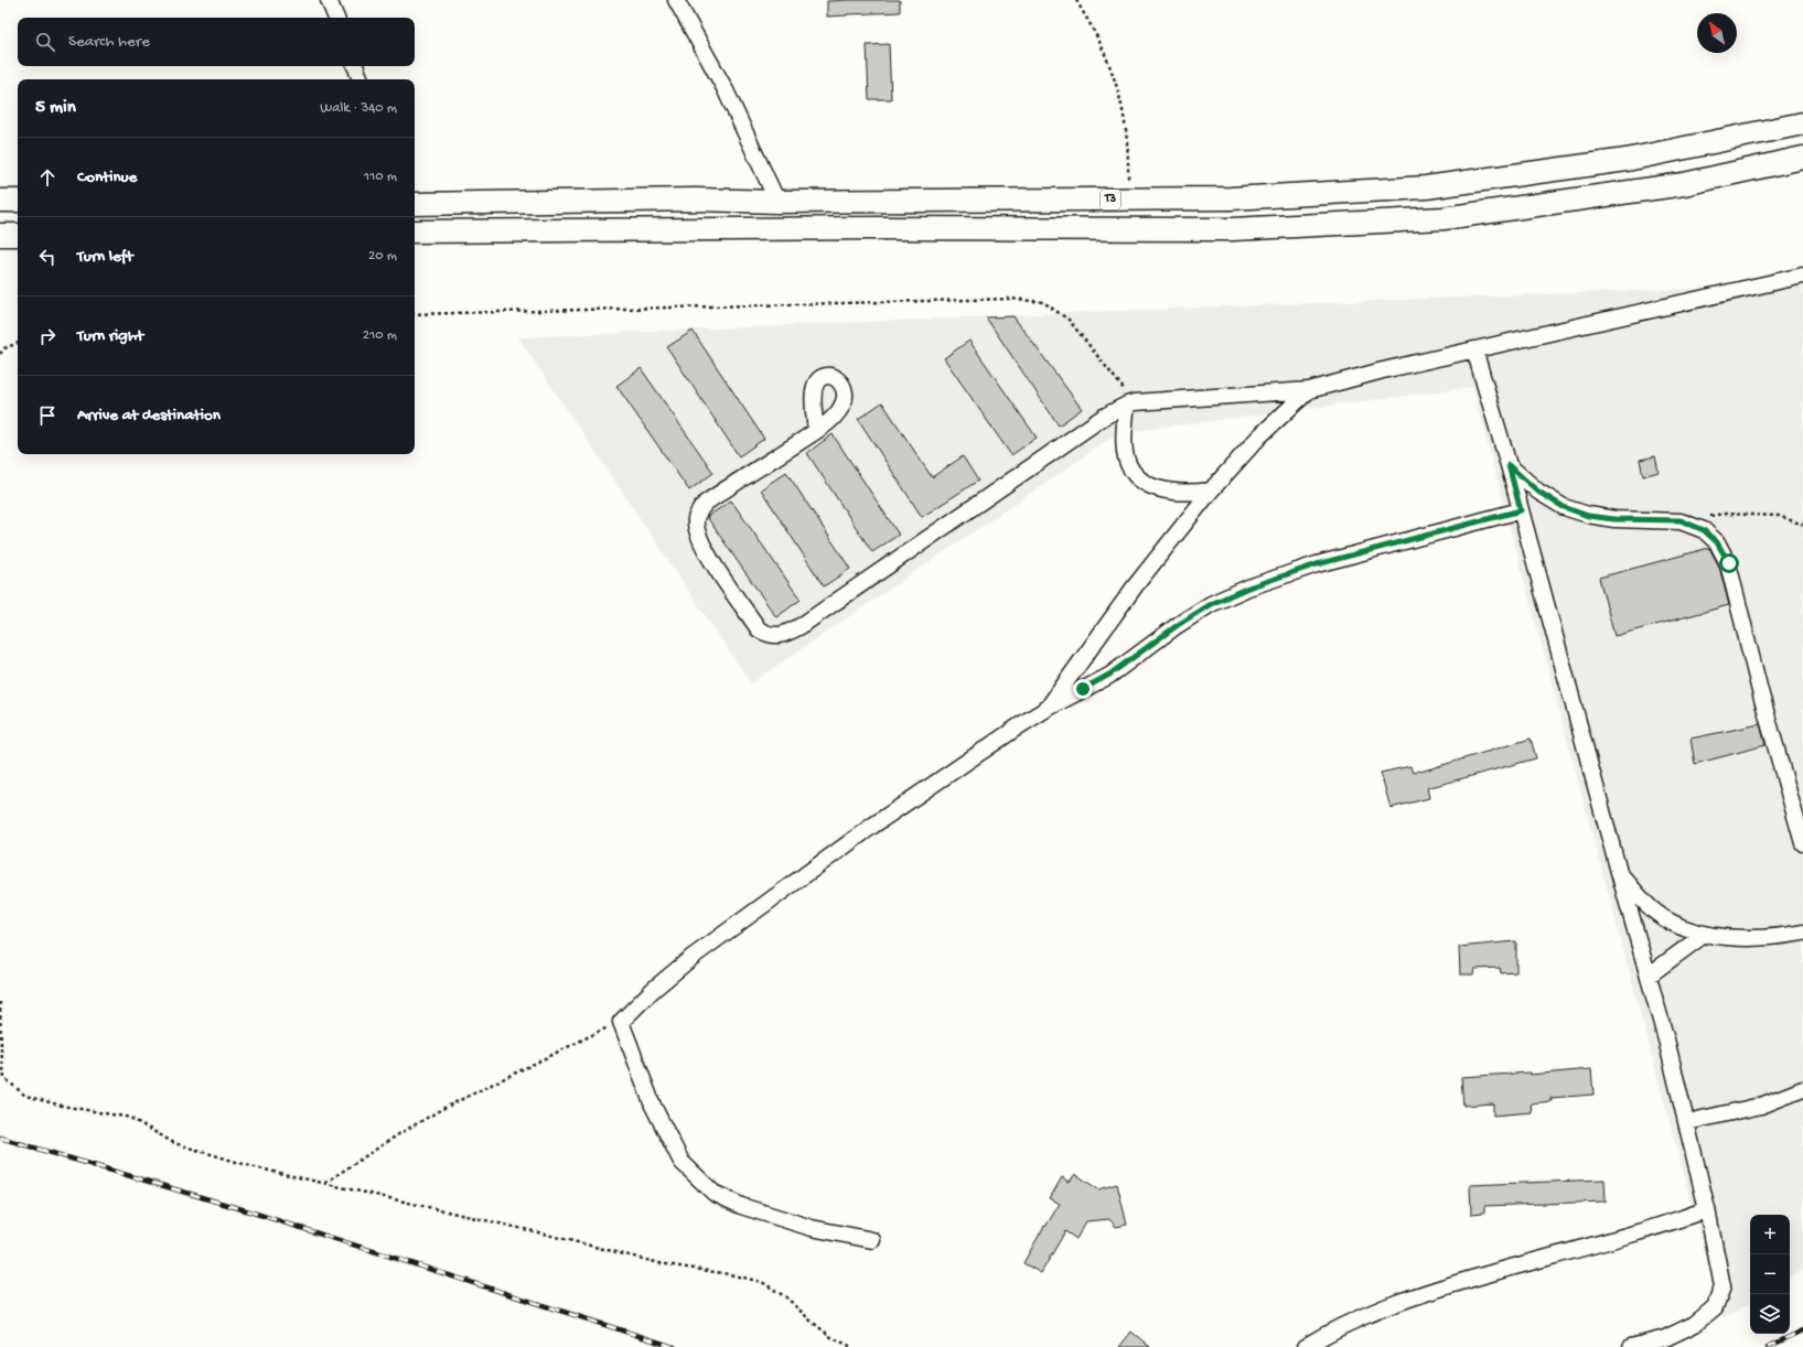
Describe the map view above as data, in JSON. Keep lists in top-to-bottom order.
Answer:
{
  "streets": {
    "highway": ["T3"]
  },
  "north": "top left",
  "page": {
    "search": "Search here",
    "heading": ["5 min", "Walk · 340 m"],
    "list": [
      ["Continue", "110 m"],
      ["Turn left", "20 m"],
      ["Turn right", "210 m"],
      "Arrive at destination"
    ],
    "map_buttons": ["+", "−"]
  }
}
